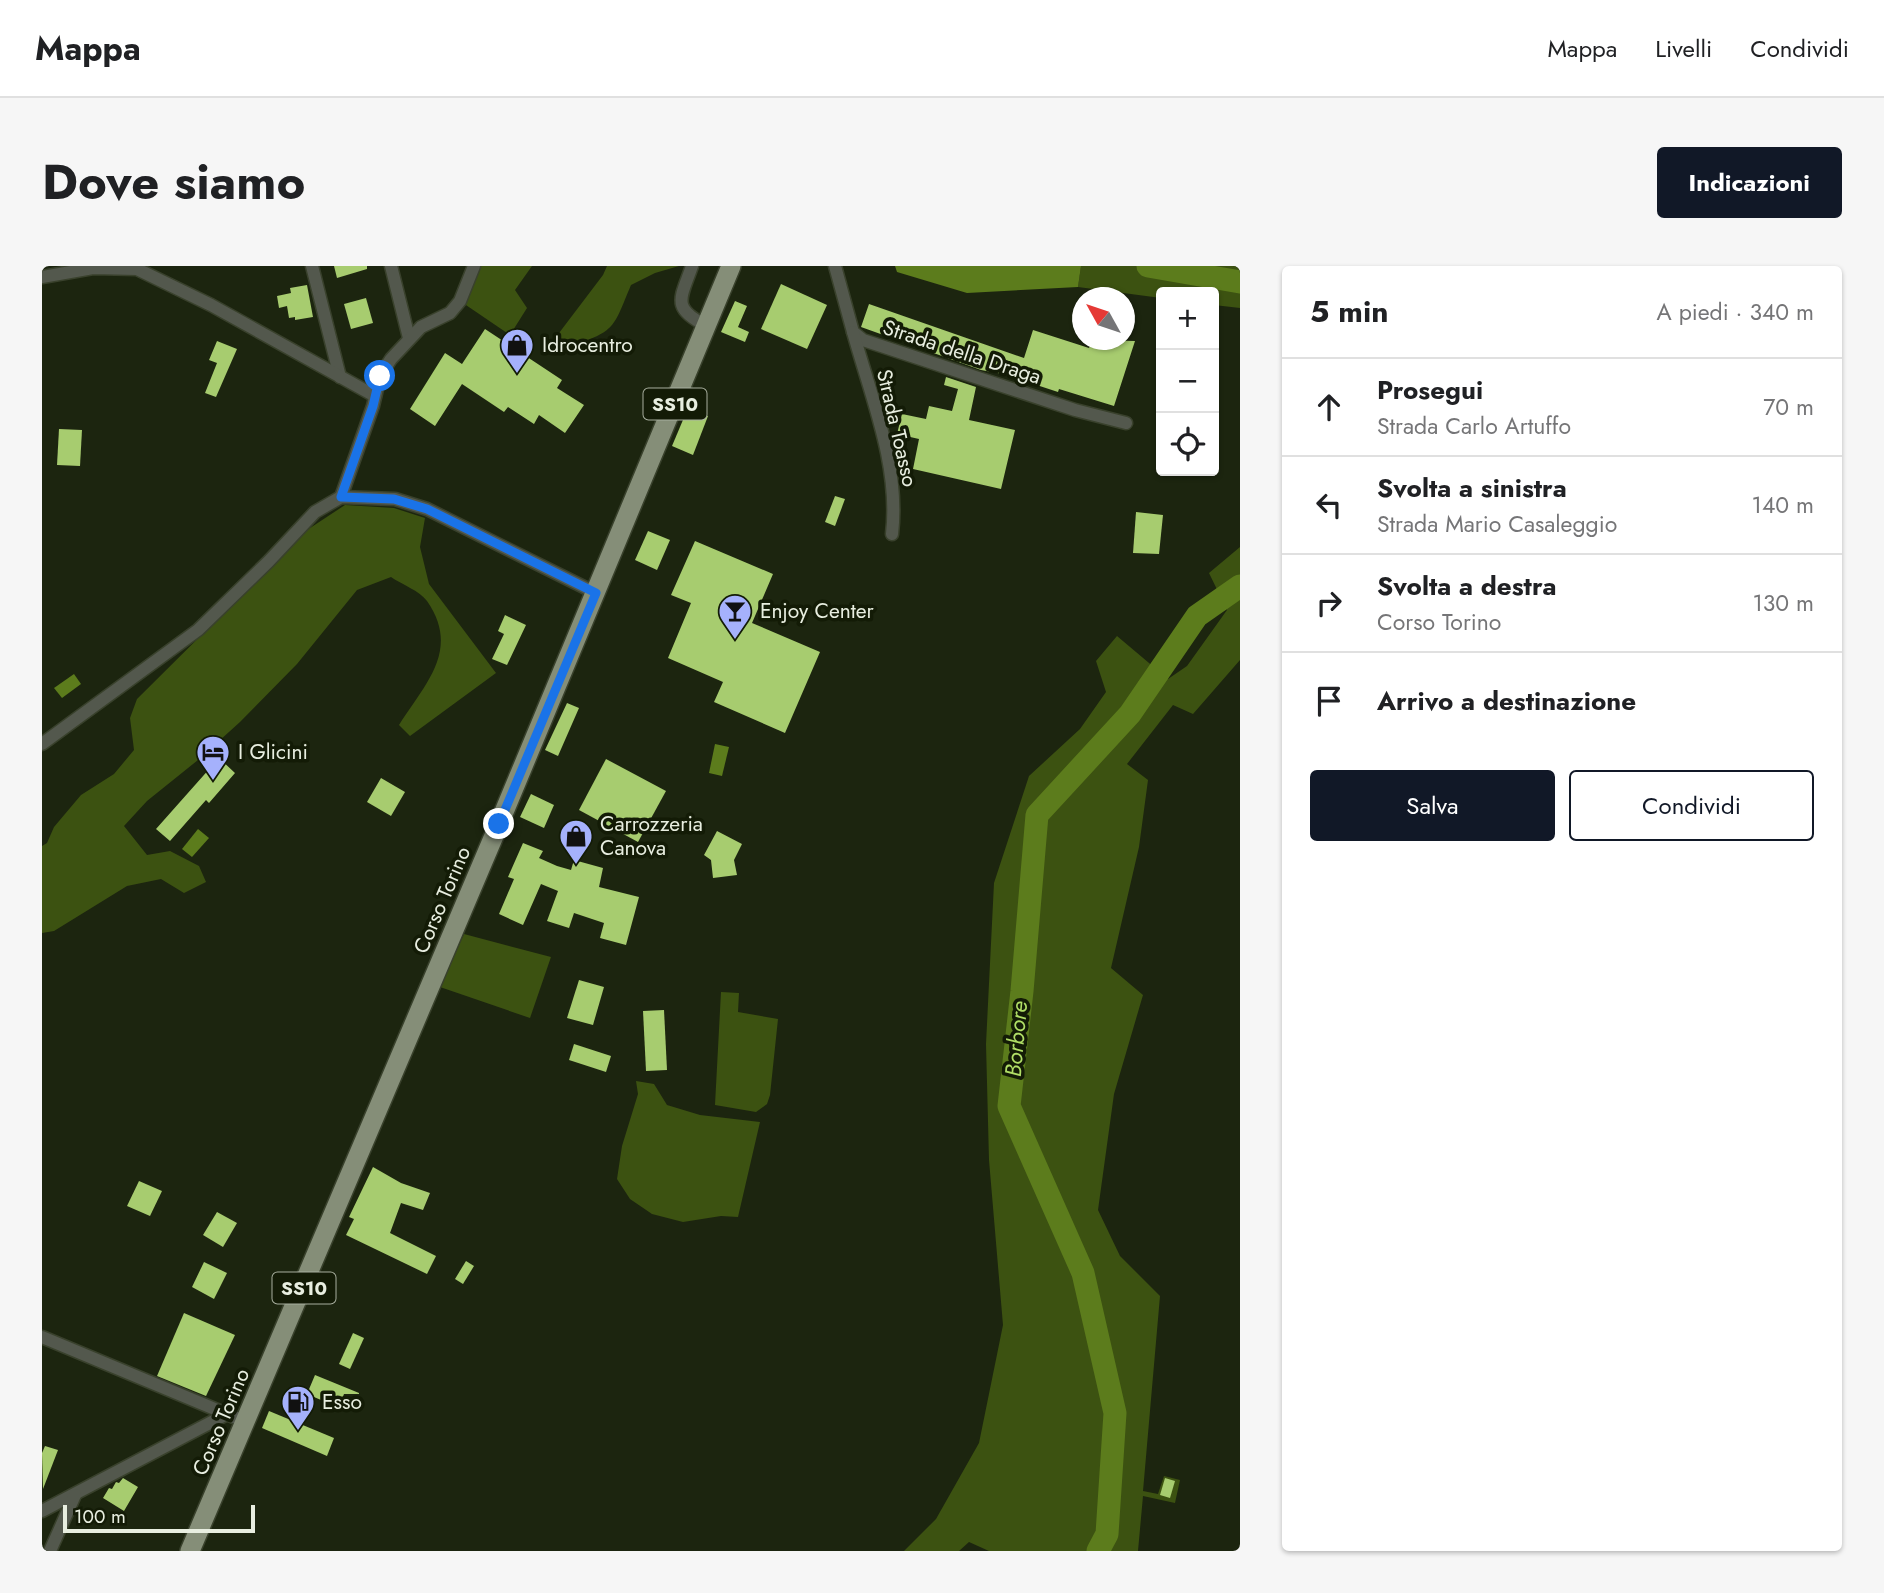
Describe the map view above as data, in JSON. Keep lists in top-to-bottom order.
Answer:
{
  "streets": {
    "main road": ["SS10", "Corso Torino"],
    "street": ["Strada della Draga", "Strada Toasso"]
  },
  "crossings": [
    ["Strada della Draga", "Strada Toasso"]
  ],
  "water": ["Borbore"],
  "places": {
    "shop": ["Idrocentro", "Carrozzeria Canova"],
    "bar": ["Enjoy Center"],
    "hotel": ["I Glicini"],
    "fuel station": ["Esso"]
  },
  "scale_bar": "100 m",
  "north": "top left",
  "page": {
    "header": "Mappa",
    "nav": ["Mappa", "Livelli", "Condividi"],
    "title": "Dove siamo",
    "buttons": [
      "Indicazioni",
      ["Salva", "Condividi"]
    ],
    "heading": ["5 min", "A piedi · 340 m"],
    "map_buttons": ["+", "−"],
    "list": [
      ["Prosegui", "Strada Carlo Artuffo", "70 m"],
      ["Svolta a sinistra", "Strada Mario Casaleggio", "140 m"],
      ["Svolta a destra", "Corso Torino", "130 m"],
      "Arrivo a destinazione"
    ],
    "scale": "100 m"
  }
}
